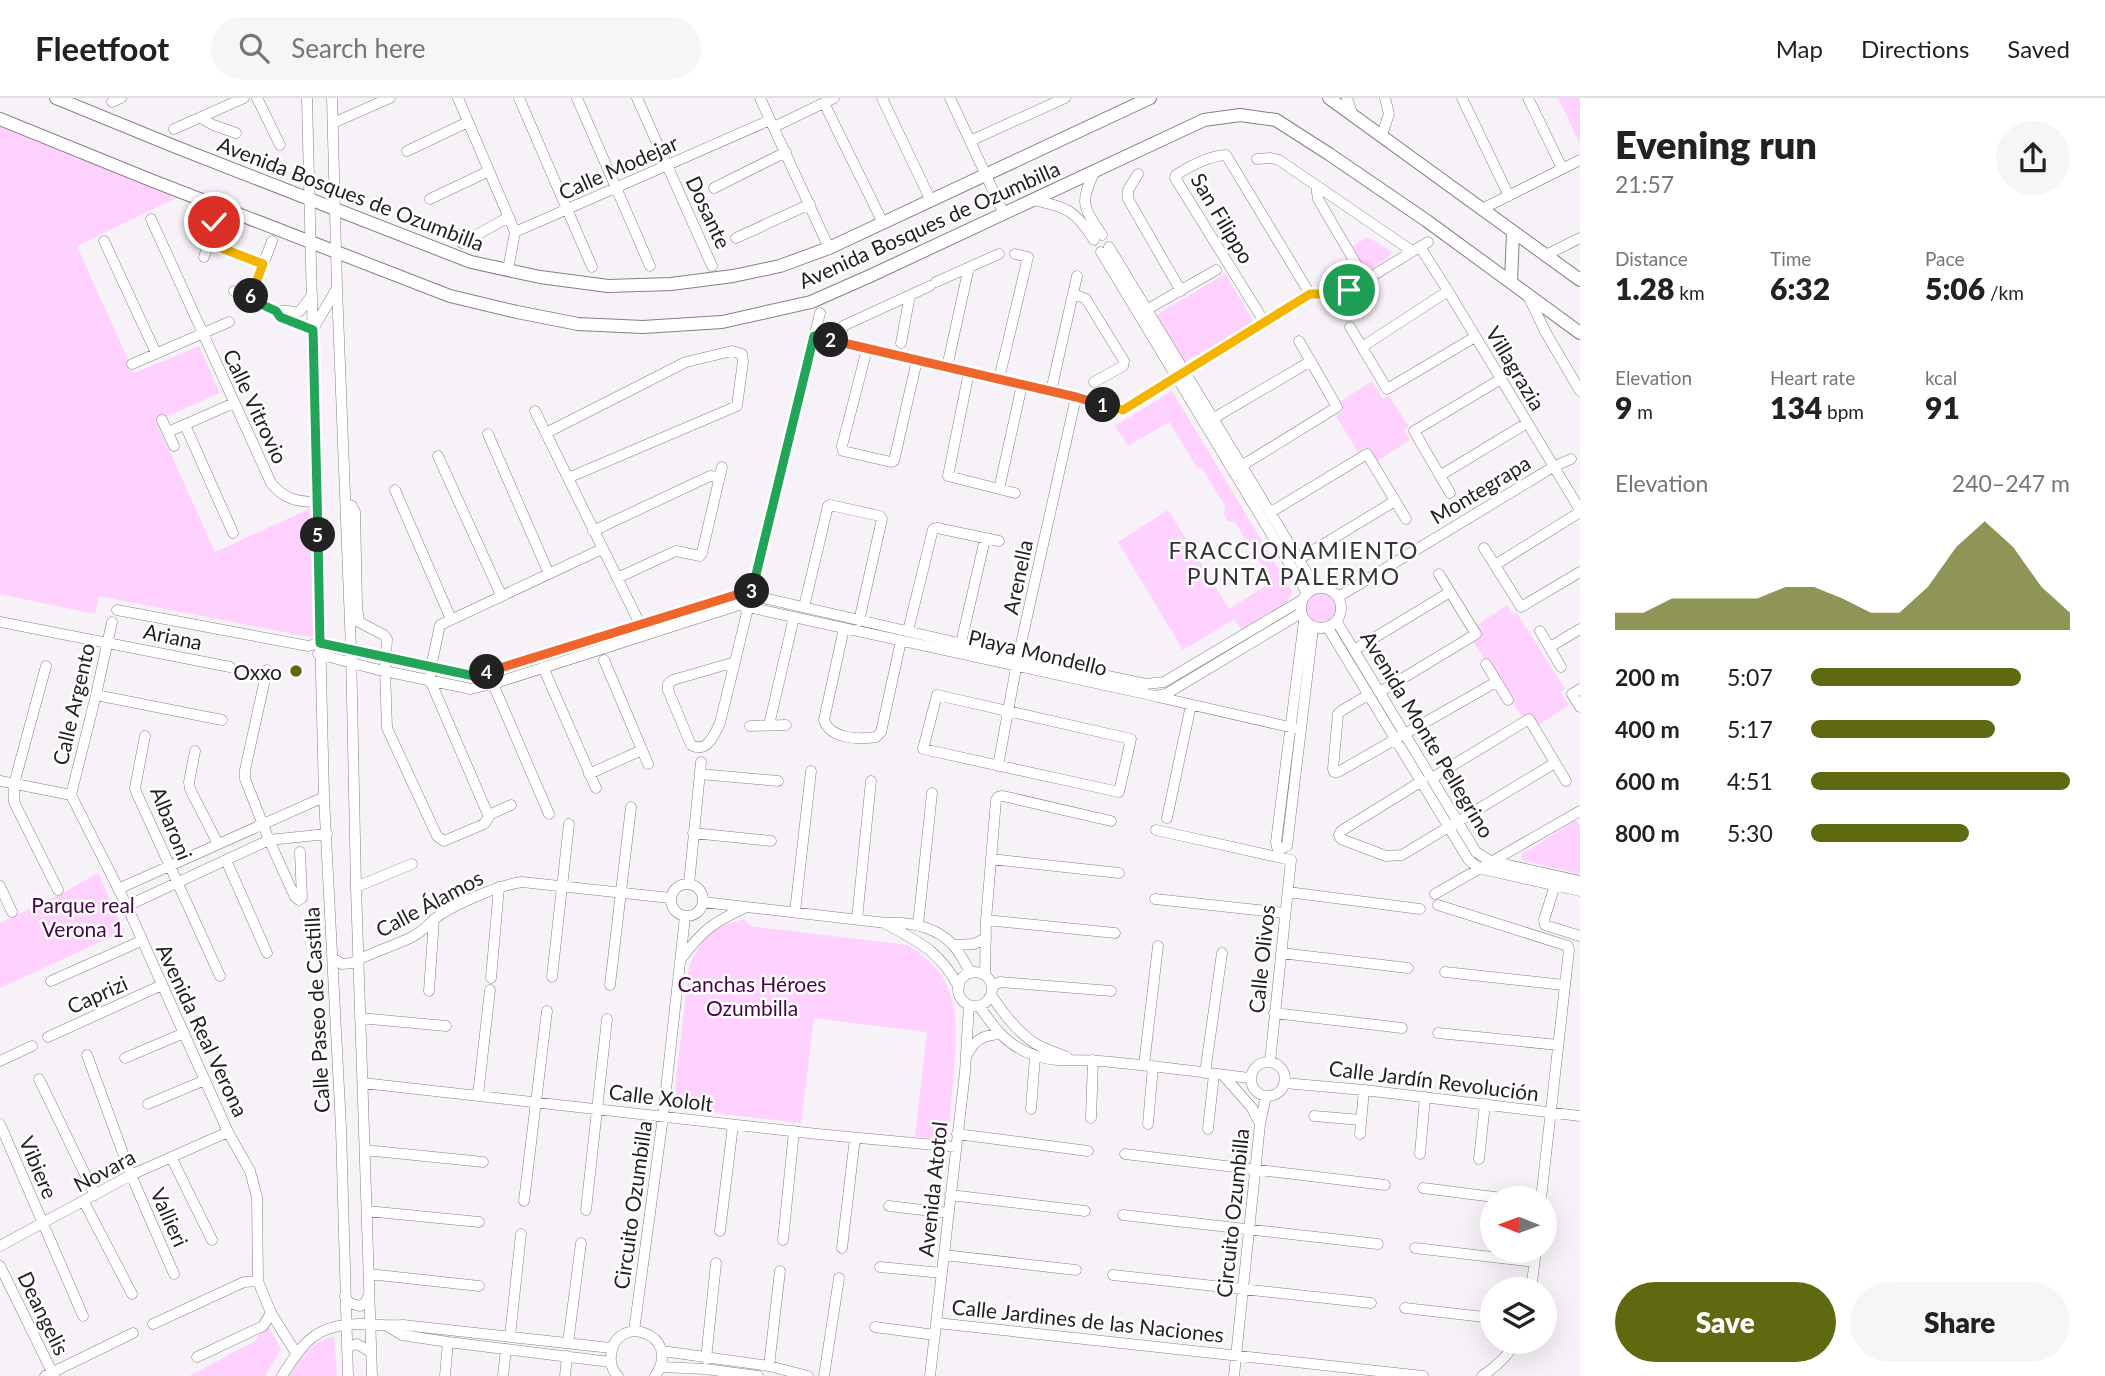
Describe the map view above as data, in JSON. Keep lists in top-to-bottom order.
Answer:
{
  "streets": {
    "main road": ["Avenida Bosques de Ozumbilla"],
    "street": [
      "Calle Modejar",
      "Dosante",
      "San Filippo",
      "Villagrazia",
      "Calle Vitrovio",
      "Montegrapa",
      "Arenella",
      "Ariana",
      "Playa Mondello",
      "Calle Argento",
      "Avenida Monte Pellegrino",
      "Albaroni",
      "Calle Álamos",
      "Calle Olivos",
      "Caprizi",
      "Calle Paseo de Castilla",
      "Avenida Real Verona",
      "Calle Jardín Revolución",
      "Calle Xololt",
      "Vibiere",
      "Novara",
      "Avenida Atotol",
      "Circuito Ozumbilla",
      "Vallieri",
      "Deangelis",
      "Calle Jardines de las Naciones"
    ]
  },
  "crossings": [
    ["Calle Modejar", "Dosante"],
    ["Avenida Bosques de Ozumbilla", "Calle Paseo de Castilla"],
    ["Villagrazia", "Montegrapa"],
    ["Calle Vitrovio", "Calle Paseo de Castilla"],
    ["Montegrapa", "Playa Mondello"],
    ["Montegrapa", "Avenida Monte Pellegrino"],
    ["Arenella", "Playa Mondello"],
    ["Ariana", "Calle Argento"],
    ["Playa Mondello", "Avenida Monte Pellegrino"],
    ["Calle Argento", "Avenida Real Verona"],
    ["Calle Álamos", "Calle Paseo de Castilla"],
    ["Calle Álamos", "Circuito Ozumbilla"],
    ["Calle Olivos", "Calle Jardín Revolución"],
    ["Calle Olivos", "Circuito Ozumbilla"],
    ["Caprizi", "Avenida Real Verona"],
    ["Calle Paseo de Castilla", "Calle Xololt"],
    ["Avenida Real Verona", "Novara"],
    ["Calle Jardín Revolución", "Circuito Ozumbilla"],
    ["Calle Xololt", "Avenida Atotol"],
    ["Calle Xololt", "Circuito Ozumbilla"],
    ["Vibiere", "Novara"],
    ["Novara", "Vallieri"],
    ["Avenida Atotol", "Calle Jardines de las Naciones"],
    ["Circuito Ozumbilla", "Calle Jardines de las Naciones"]
  ],
  "districts": ["FRACCIONAMIENTO PUNTA PALERMO"],
  "parks": ["Parque real Verona 1", "Canchas Héroes Ozumbilla"],
  "places": ["Oxxo"],
  "north": "left",
  "page": {
    "header": "Fleetfoot",
    "search": "Search here",
    "nav": ["Map", "Directions", "Saved"],
    "heading": ["Evening run", "21:57"],
    "stats": [
      ["Distance", "1.28 km"],
      ["Time", "6:32"],
      ["Pace", "5:06 /km"],
      ["Elevation", "9 m"],
      ["Heart rate", "134 bpm"],
      ["kcal", "91"]
    ],
    "pins": [
      "6",
      "2",
      "1",
      "5",
      "3",
      "4"
    ],
    "chart": ["Elevation", "240–247 m"],
    "list": [
      {
        "name": "200 m",
        "note": "5:07"
      },
      {
        "name": "400 m",
        "note": "5:17"
      },
      {
        "name": "600 m",
        "note": "4:51"
      },
      {
        "name": "800 m",
        "note": "5:30"
      }
    ],
    "buttons": ["Save", "Share"]
  }
}
